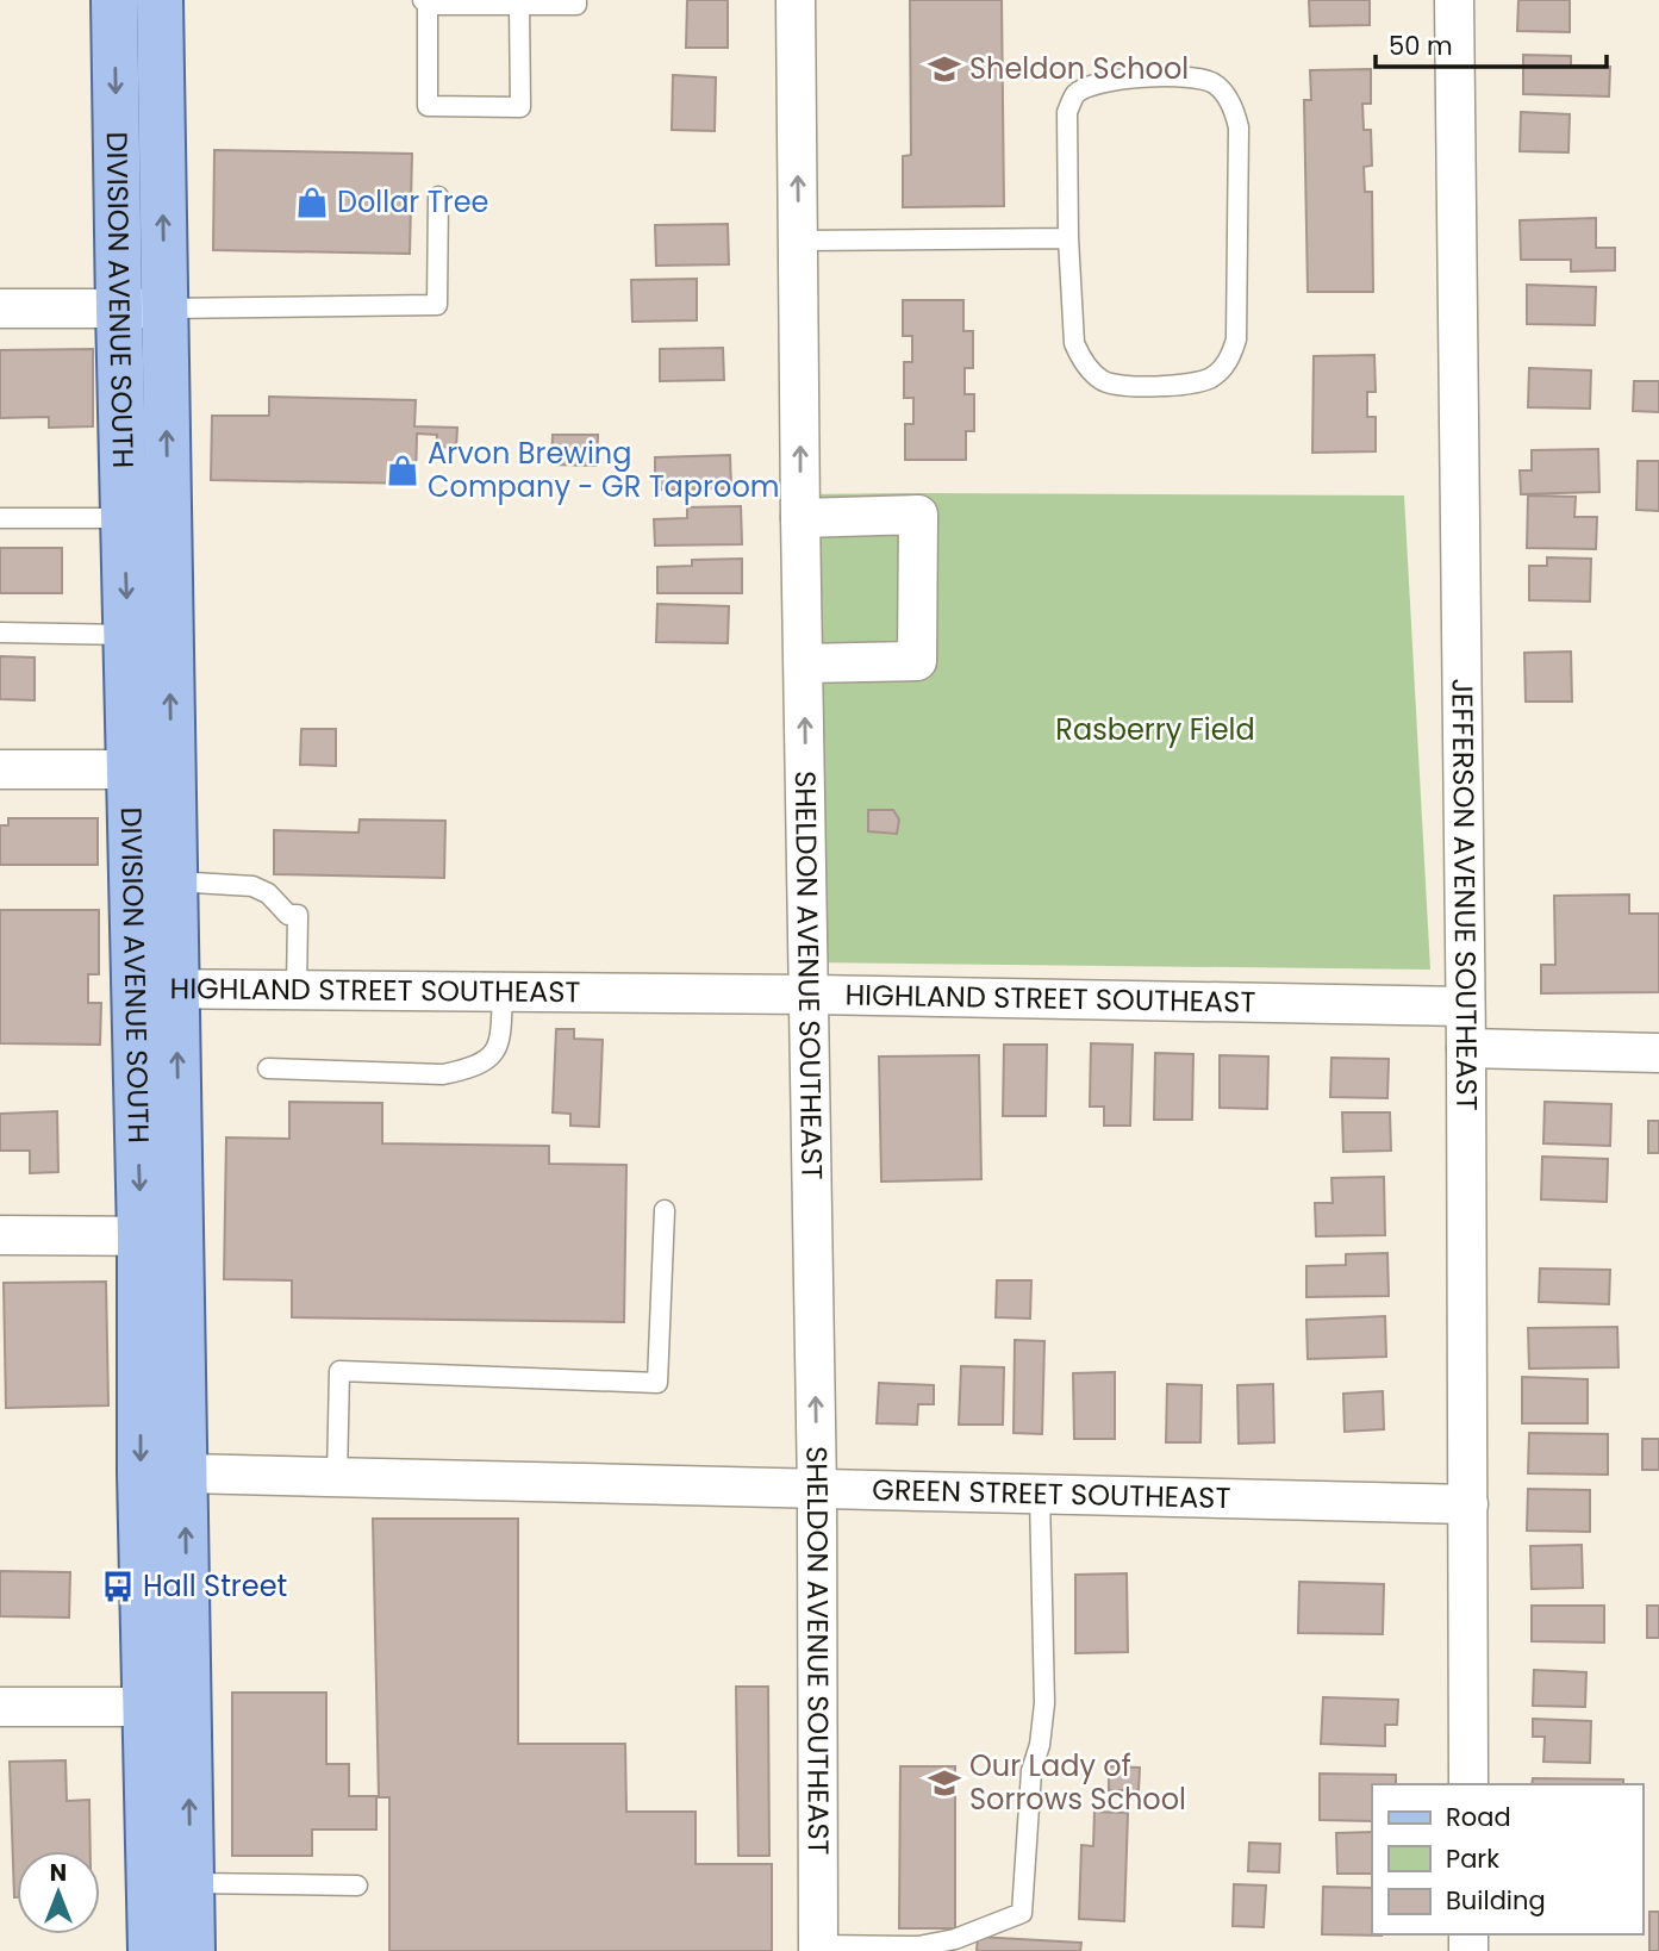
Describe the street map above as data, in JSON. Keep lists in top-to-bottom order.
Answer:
{
  "streets": {
    "main road": ["DIVISION AVENUE SOUTH"],
    "street": [
      "JEFFERSON AVENUE SOUTHEAST",
      "SHELDON AVENUE SOUTHEAST",
      "HIGHLAND STREET SOUTHEAST",
      "GREEN STREET SOUTHEAST"
    ]
  },
  "crossings": [
    ["DIVISION AVENUE SOUTH", "HIGHLAND STREET SOUTHEAST"],
    ["DIVISION AVENUE SOUTH", "GREEN STREET SOUTHEAST"],
    ["JEFFERSON AVENUE SOUTHEAST", "HIGHLAND STREET SOUTHEAST"],
    ["JEFFERSON AVENUE SOUTHEAST", "GREEN STREET SOUTHEAST"],
    ["SHELDON AVENUE SOUTHEAST", "HIGHLAND STREET SOUTHEAST"],
    ["SHELDON AVENUE SOUTHEAST", "GREEN STREET SOUTHEAST"]
  ],
  "one_way": ["SHELDON AVENUE SOUTHEAST"],
  "parks": ["Rasberry Field"],
  "places": {
    "school or university": ["Sheldon School", "Our Lady of Sorrows School"],
    "shop": ["Dollar Tree", "Arvon Brewing Company - GR Taproom"],
    "bus stop": ["Hall Street"]
  },
  "legend": ["Road", "Park", "Building"],
  "scale_bar": "50 m",
  "north": "top"
}
